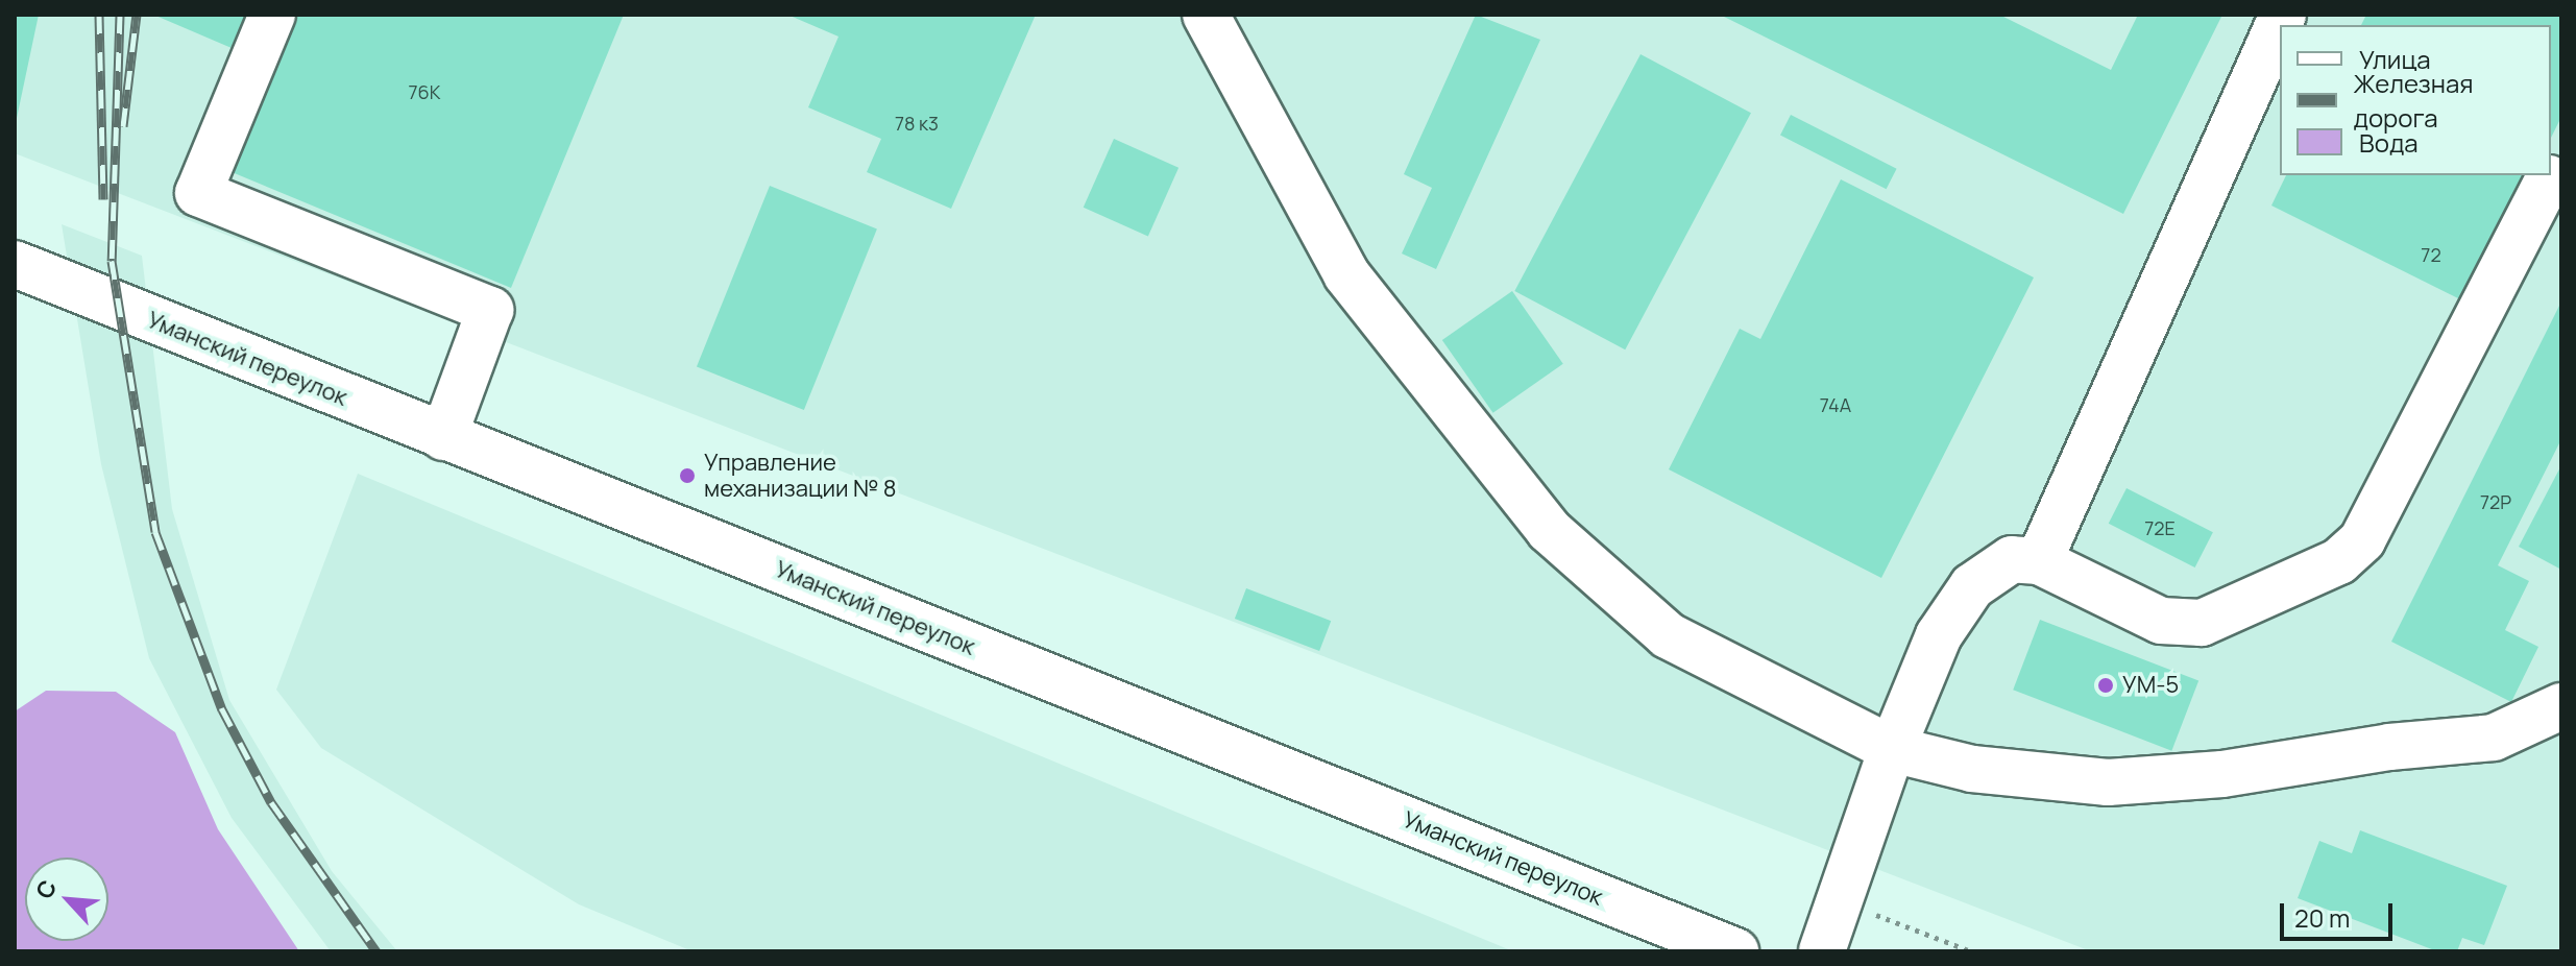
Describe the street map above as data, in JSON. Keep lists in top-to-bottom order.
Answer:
{
  "streets": {
    "street": ["Уманский переулок"]
  },
  "places": ["Управление механизации № 8", "УМ-5"],
  "house_numbers": [
    "76К",
    "78 к3",
    "72",
    "74А",
    "72Р",
    "72Е"
  ],
  "legend": ["Улица", "Железная дорога", "Вода"],
  "scale_bar": "20 m",
  "north": "top left"
}
